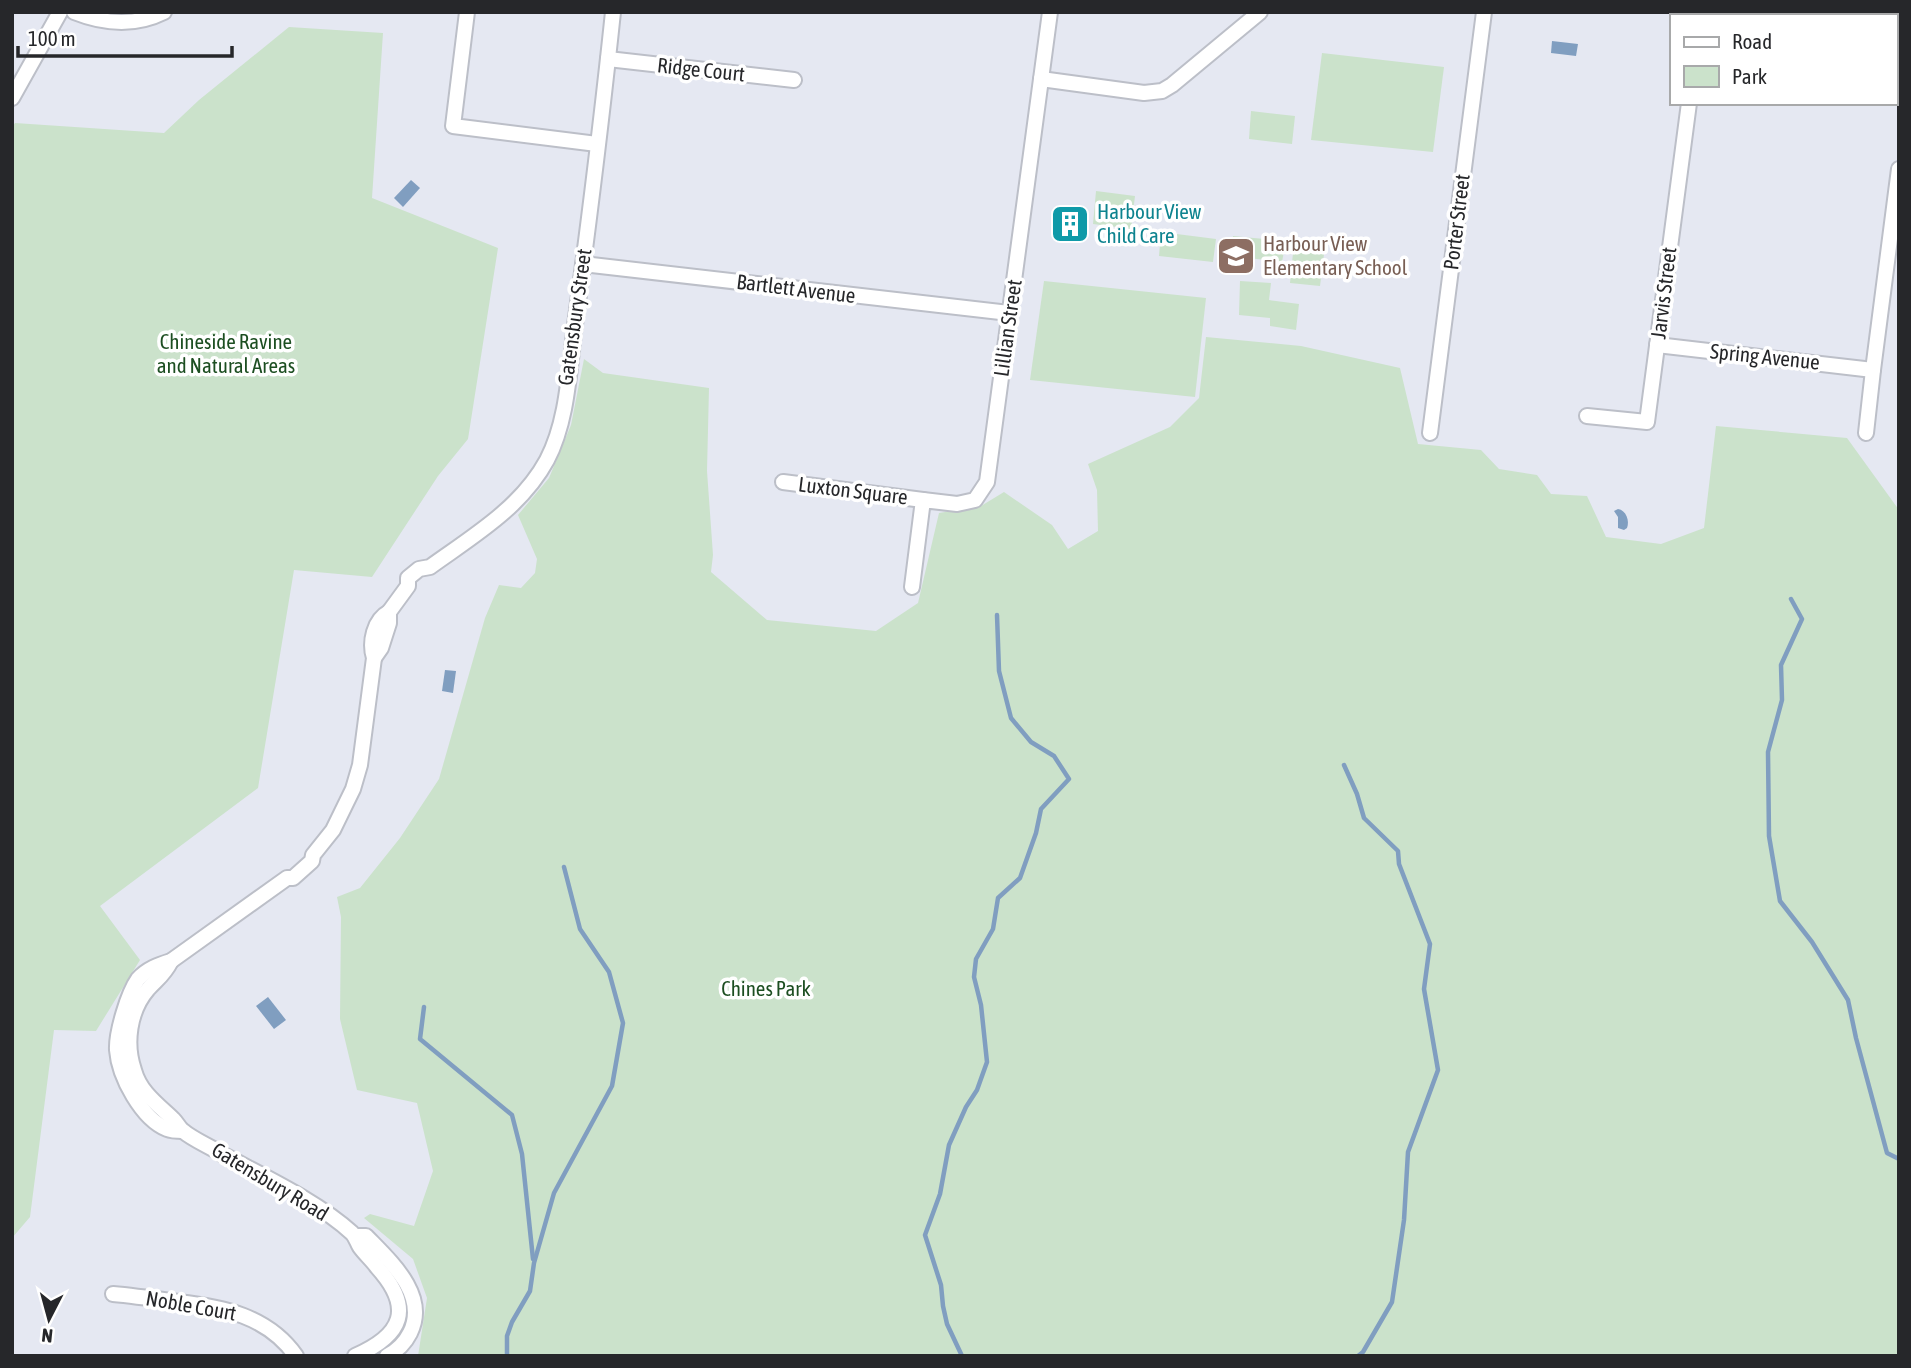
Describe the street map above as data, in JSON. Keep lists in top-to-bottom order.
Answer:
{
  "streets": {
    "street": [
      "Ridge Court",
      "Porter Street",
      "Bartlett Avenue",
      "Jarvis Street",
      "Gatensbury Street",
      "Lillian Street",
      "Spring Avenue",
      "Luxton Square",
      "Gatensbury Road",
      "Noble Court"
    ]
  },
  "crossings": [
    ["Ridge Court", "Gatensbury Street"],
    ["Bartlett Avenue", "Gatensbury Street"],
    ["Bartlett Avenue", "Lillian Street"],
    ["Jarvis Street", "Spring Avenue"],
    ["Gatensbury Street", "Gatensbury Road"],
    ["Lillian Street", "Luxton Square"]
  ],
  "parks": ["Chineside Ravine and Natural Areas", "Chines Park"],
  "places": {
    "building": ["Harbour View Child Care"],
    "school or university": ["Harbour View Elementary School"]
  },
  "legend": ["Road", "Park"],
  "scale_bar": "100 m",
  "north": "bottom"
}
